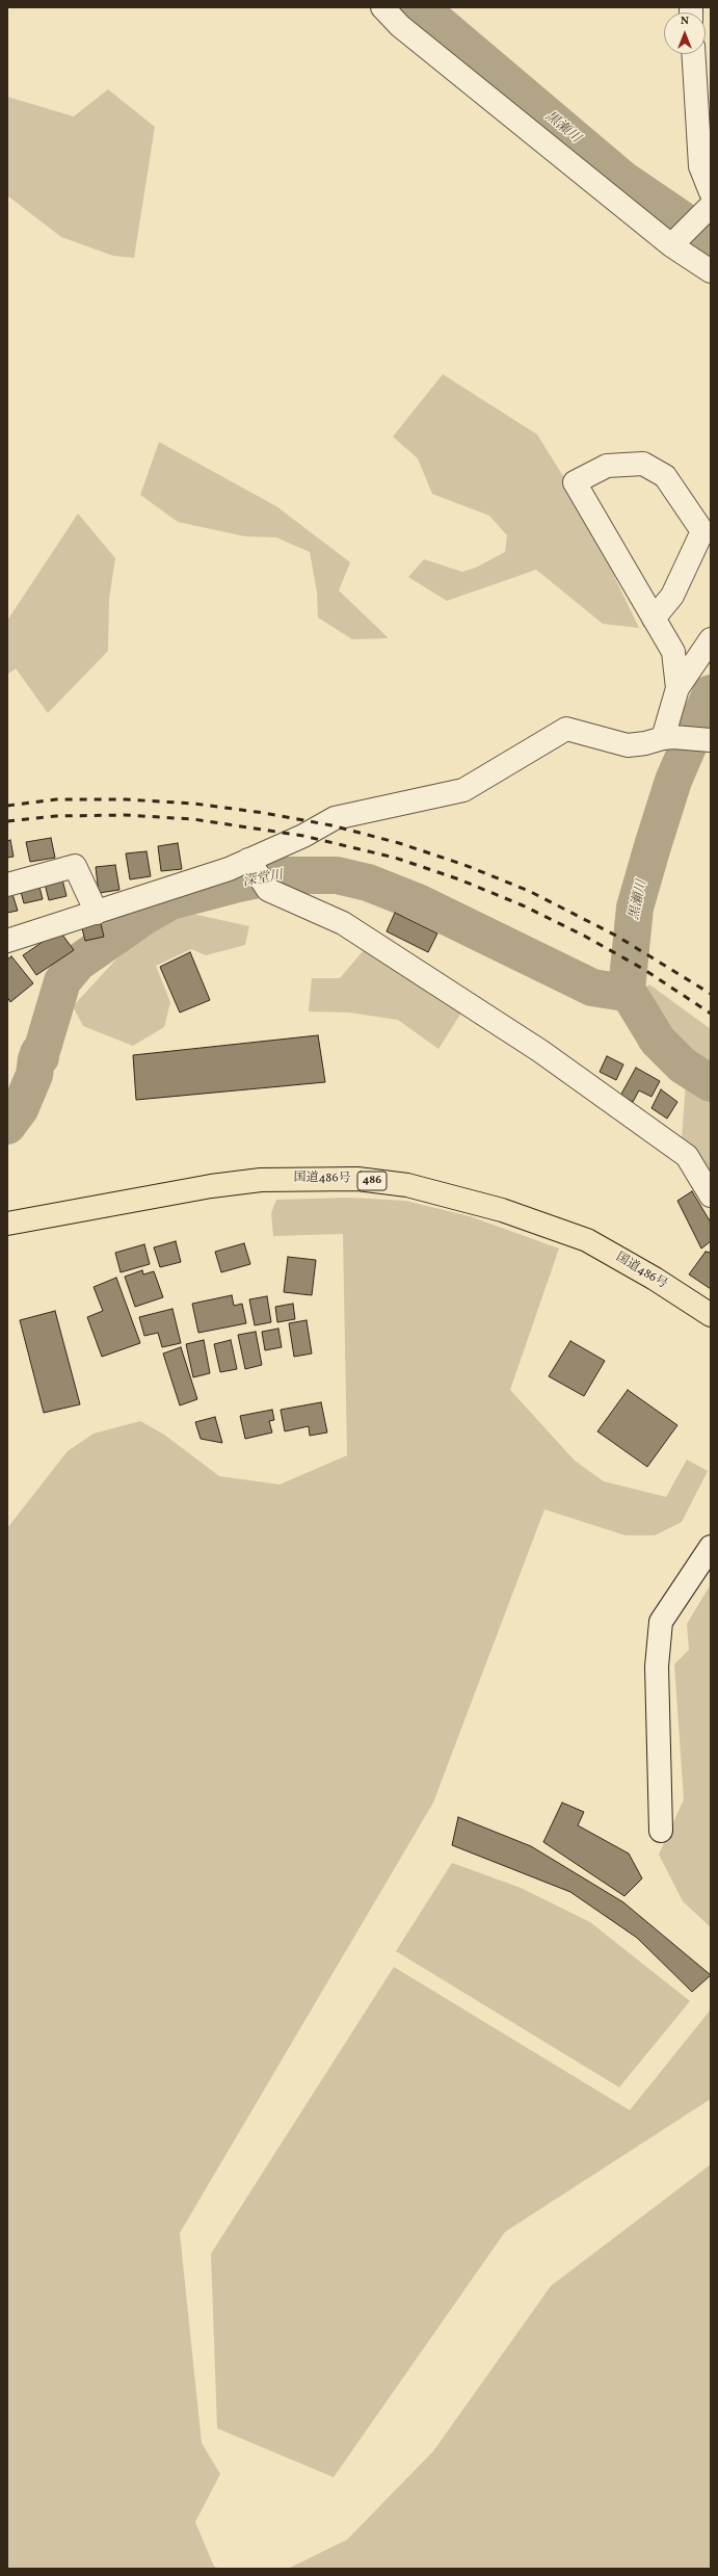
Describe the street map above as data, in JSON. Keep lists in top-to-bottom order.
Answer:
{
  "streets": {
    "highway": ["国道486号", "486"]
  },
  "water": ["黒瀬川", "深堂川"],
  "north": "top"
}
